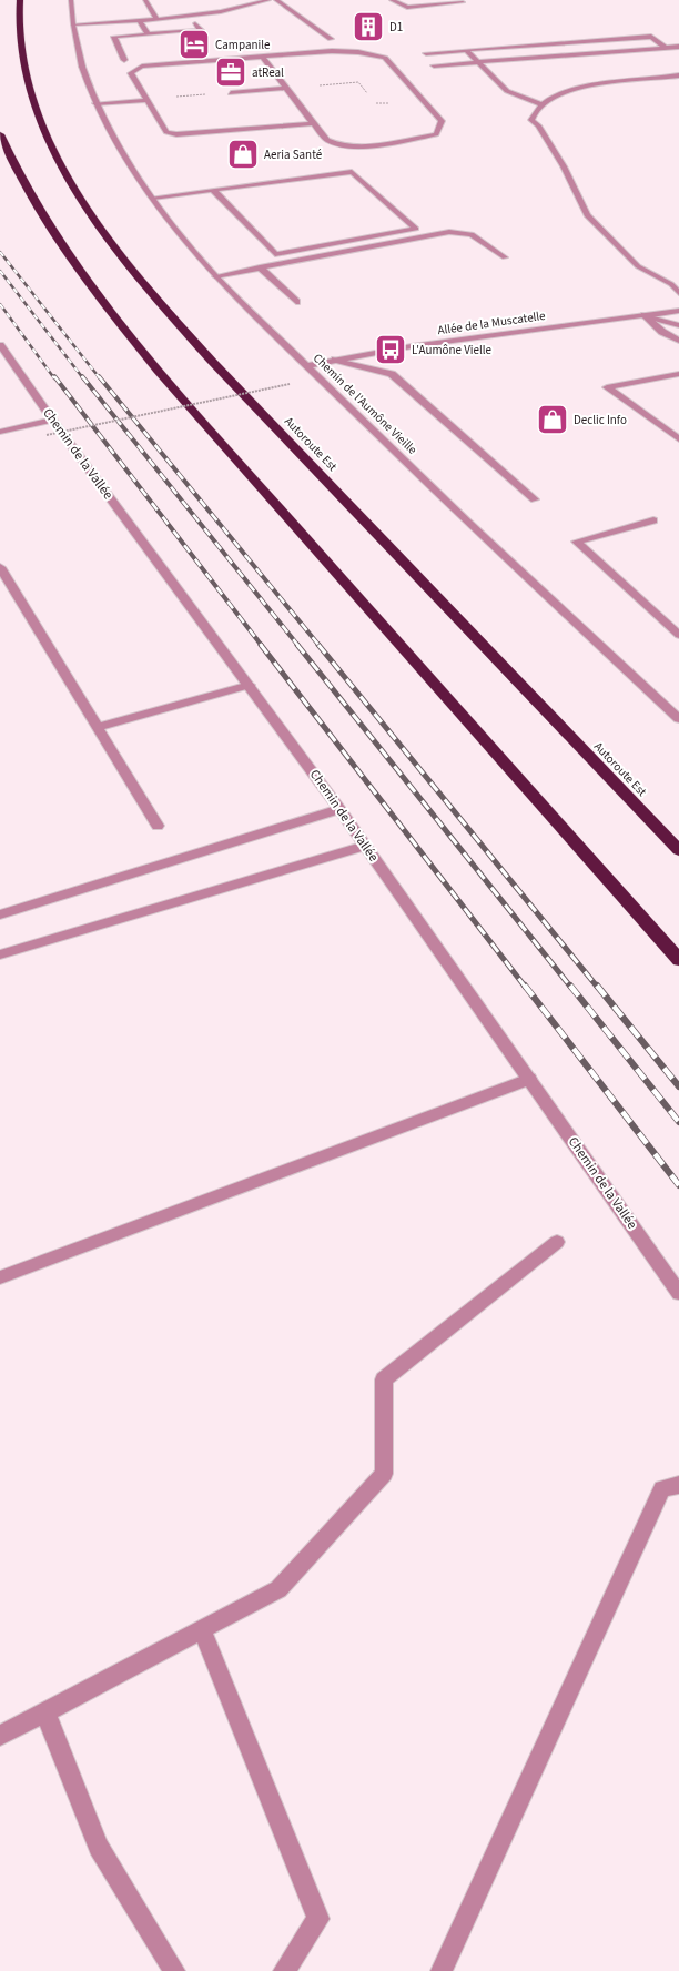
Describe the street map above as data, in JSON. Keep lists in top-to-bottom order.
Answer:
{
  "streets": {
    "highway": ["Autoroute Est"],
    "street": ["Allée de la Muscatelle", "Chemin de l'Aumône Vieille", "Chemin de la Vallée"]
  },
  "crossings": [
    ["Allée de la Muscatelle", "Chemin de l'Aumône Vieille"]
  ],
  "places": {
    "building": ["D1"],
    "hotel": ["Campanile"],
    "office": ["atReal"],
    "shop": ["Aeria Santé", "Declic Info"],
    "bus stop": ["L'Aumône Vielle"]
  }
}
